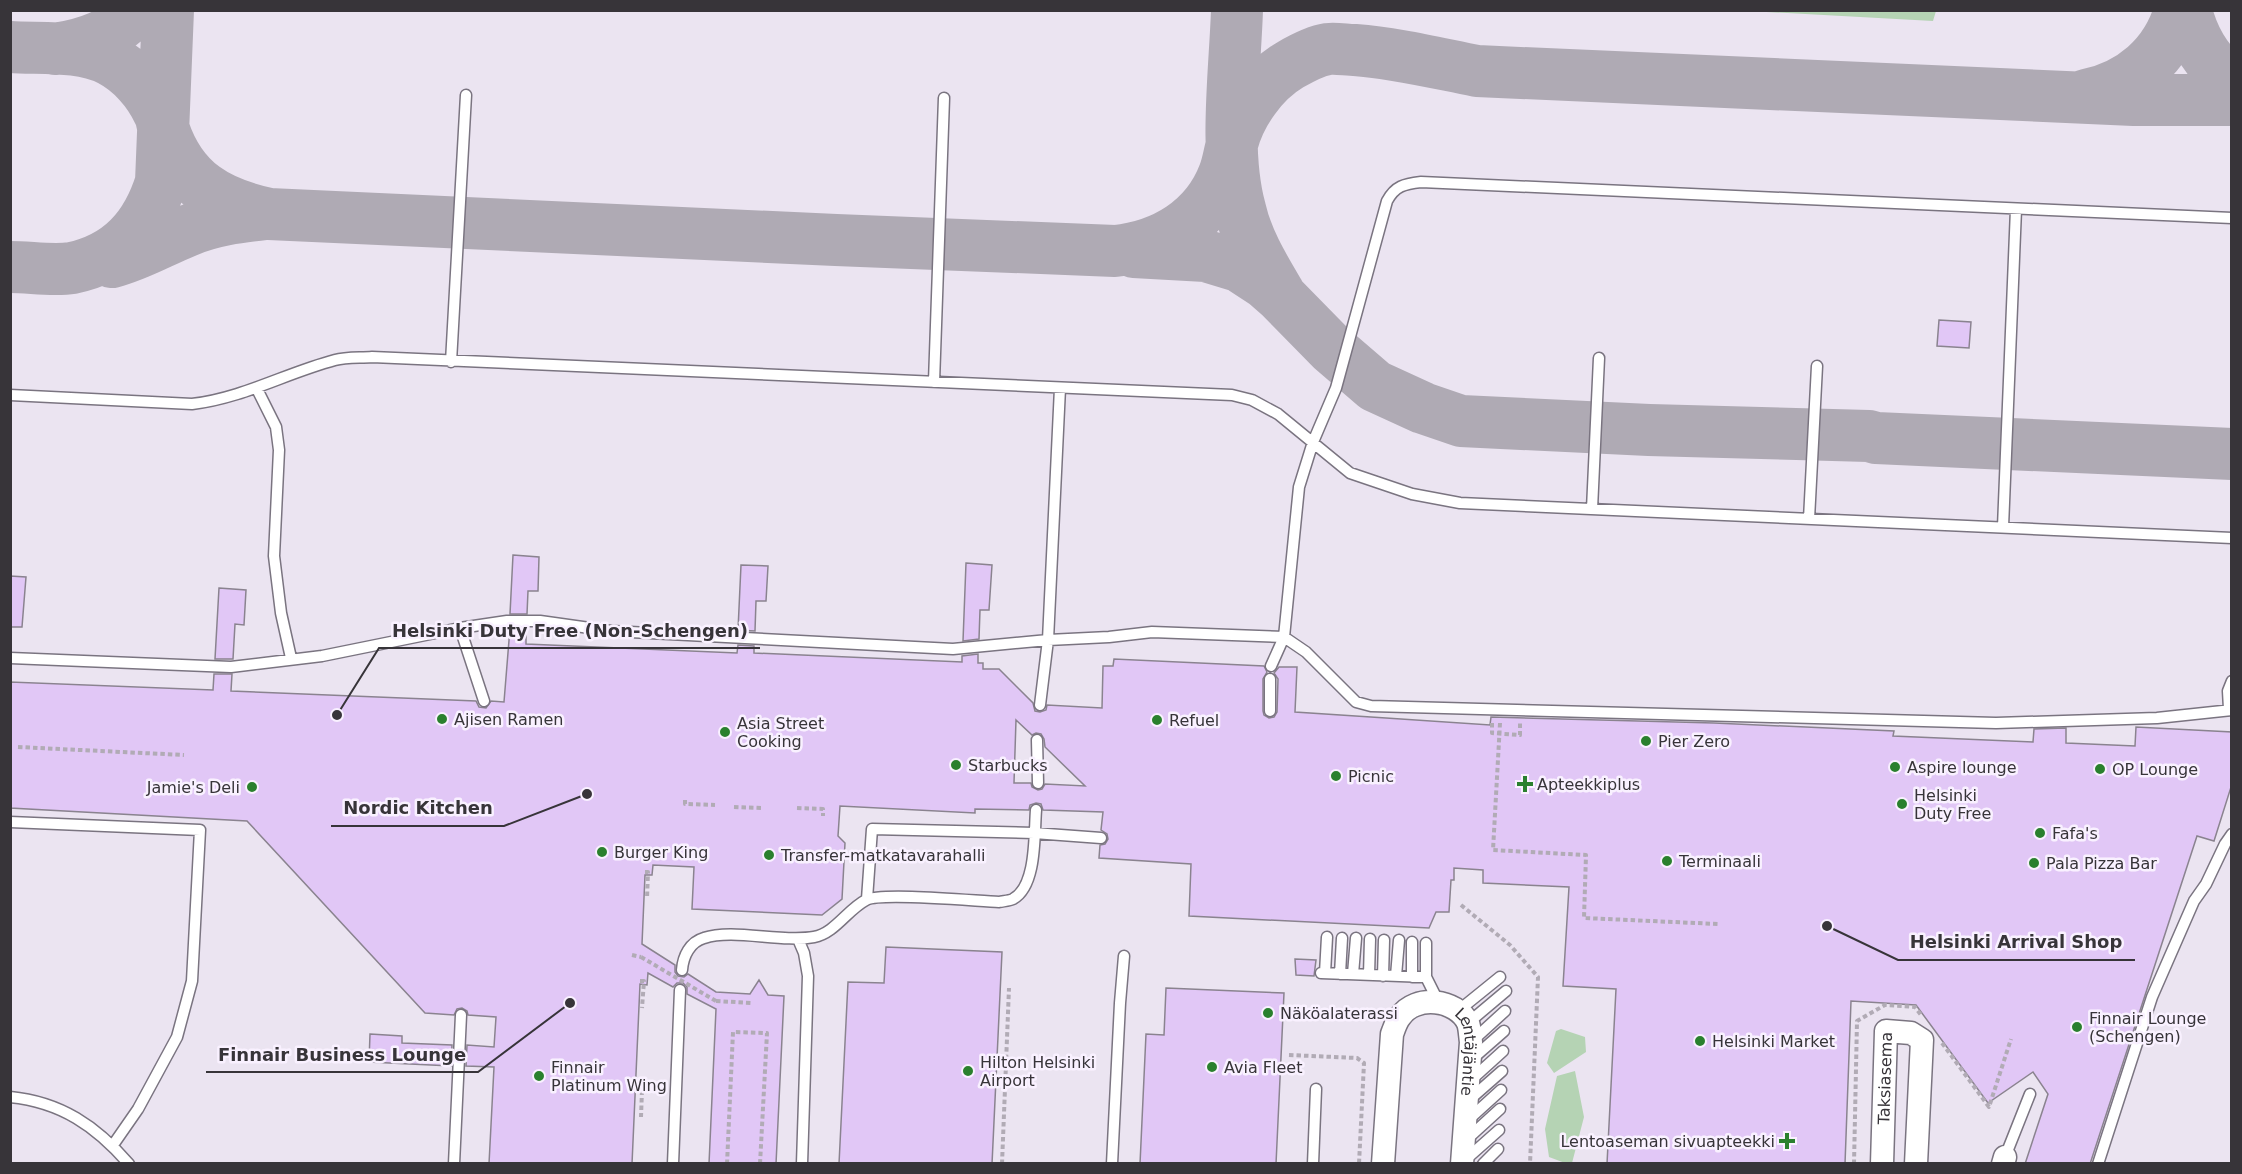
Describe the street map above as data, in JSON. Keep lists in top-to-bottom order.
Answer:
{
  "streets": {
    "street": ["Lentäjäntie", "Taksiasema"]
  },
  "places": {
    "other": [
      "Helsinki Duty Free (Non-Schengen)",
      "Ajisen Ramen",
      "Refuel",
      "Asia Street Cooking",
      "Pier Zero",
      "Starbucks",
      "Aspire lounge",
      "OP Lounge",
      "Picnic",
      "Jamie's Deli",
      "Nordic Kitchen",
      "Helsinki Duty Free",
      "Fafa's",
      "Burger King",
      "Transfer-matkatavarahalli",
      "Terminaali",
      "Pala Pizza Bar",
      "Helsinki Arrival Shop",
      "Finnair Business Lounge",
      "Näköalaterassi",
      "Finnair Lounge (Schengen)",
      "Helsinki Market",
      "Avia Fleet",
      "Hilton Helsinki Airport",
      "Finnair Platinum Wing"
    ],
    "health": ["Apteekkiplus", "Lentoaseman sivuapteekki"]
  }
}
